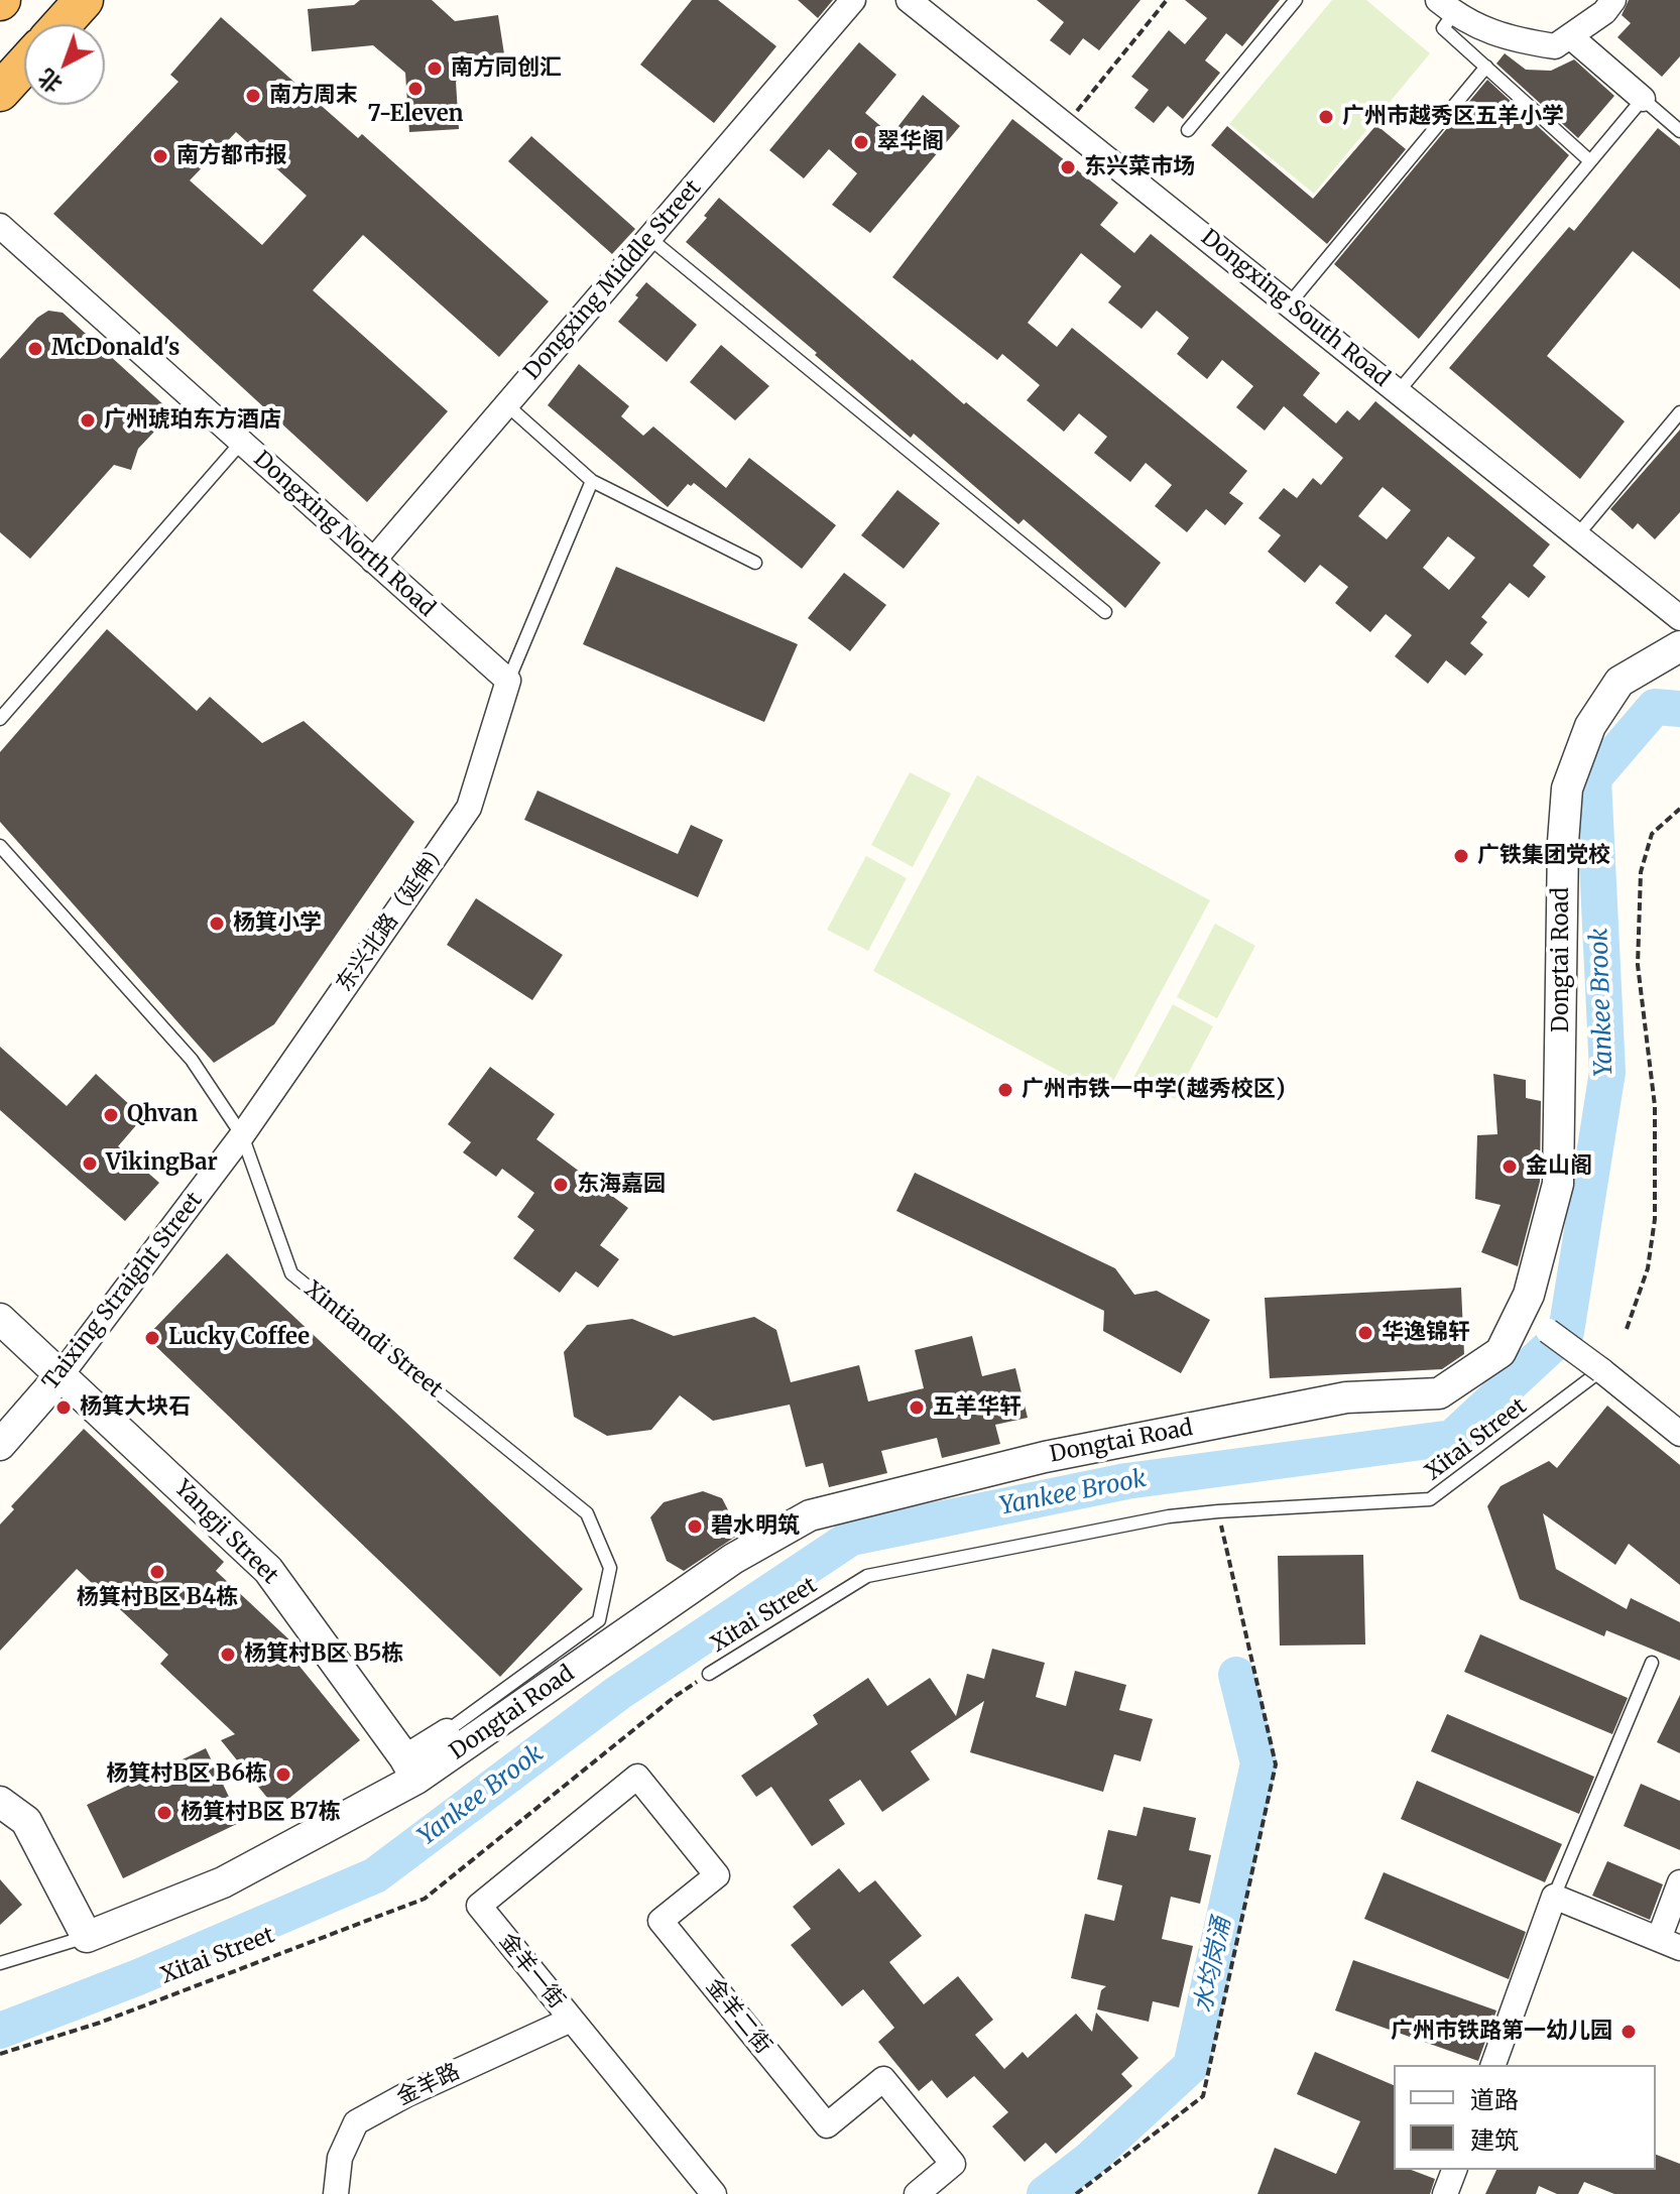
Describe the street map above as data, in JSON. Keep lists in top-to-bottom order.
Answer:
{
  "streets": {
    "street": [
      "Dongxing Middle Street",
      "Dongxing South Road",
      "Dongxing North Road",
      "东兴北路（延伸）",
      "Dongtai Road",
      "Taixing Straight Street",
      "Yangji Street",
      "金羊一街",
      "金羊二街",
      "金羊路"
    ],
    "lane": ["Xintiandi Street", "Xitai Street"]
  },
  "crossings": [
    ["Dongxing Middle Street", "Dongxing North Road"],
    ["Dongxing North Road", "东兴北路（延伸）"],
    ["东兴北路（延伸）", "Taixing Straight Street"],
    ["东兴北路（延伸）", "Xintiandi Street"],
    ["Dongtai Road", "Yangji Street"],
    ["Taixing Straight Street", "Xintiandi Street"],
    ["Taixing Straight Street", "Yangji Street"],
    ["金羊一街", "金羊二街"],
    ["金羊一街", "金羊路"]
  ],
  "water": ["Yankee Brook", "水均岗涌"],
  "places": [
    "南方同创汇",
    "7-Eleven",
    "南方周末",
    "广州市越秀区五羊小学",
    "翠华阁",
    "南方都市报",
    "东兴菜市场",
    "McDonald's",
    "广州琥珀东方酒店",
    "广铁集团党校",
    "杨箕小学",
    "广州市铁一中学(越秀校区)",
    "Qhvan",
    "VikingBar",
    "金山阁",
    "东海嘉园",
    "华逸锦轩",
    "Lucky Coffee",
    "杨箕大块石",
    "五羊华轩",
    "碧水明筑",
    "杨箕村B区 B4栋",
    "杨箕村B区 B5栋",
    "杨箕村B区 B6栋",
    "杨箕村B区 B7栋",
    "广州市铁路第一幼儿园"
  ],
  "legend": ["道路", "建筑"],
  "north": "bottom left"
}
